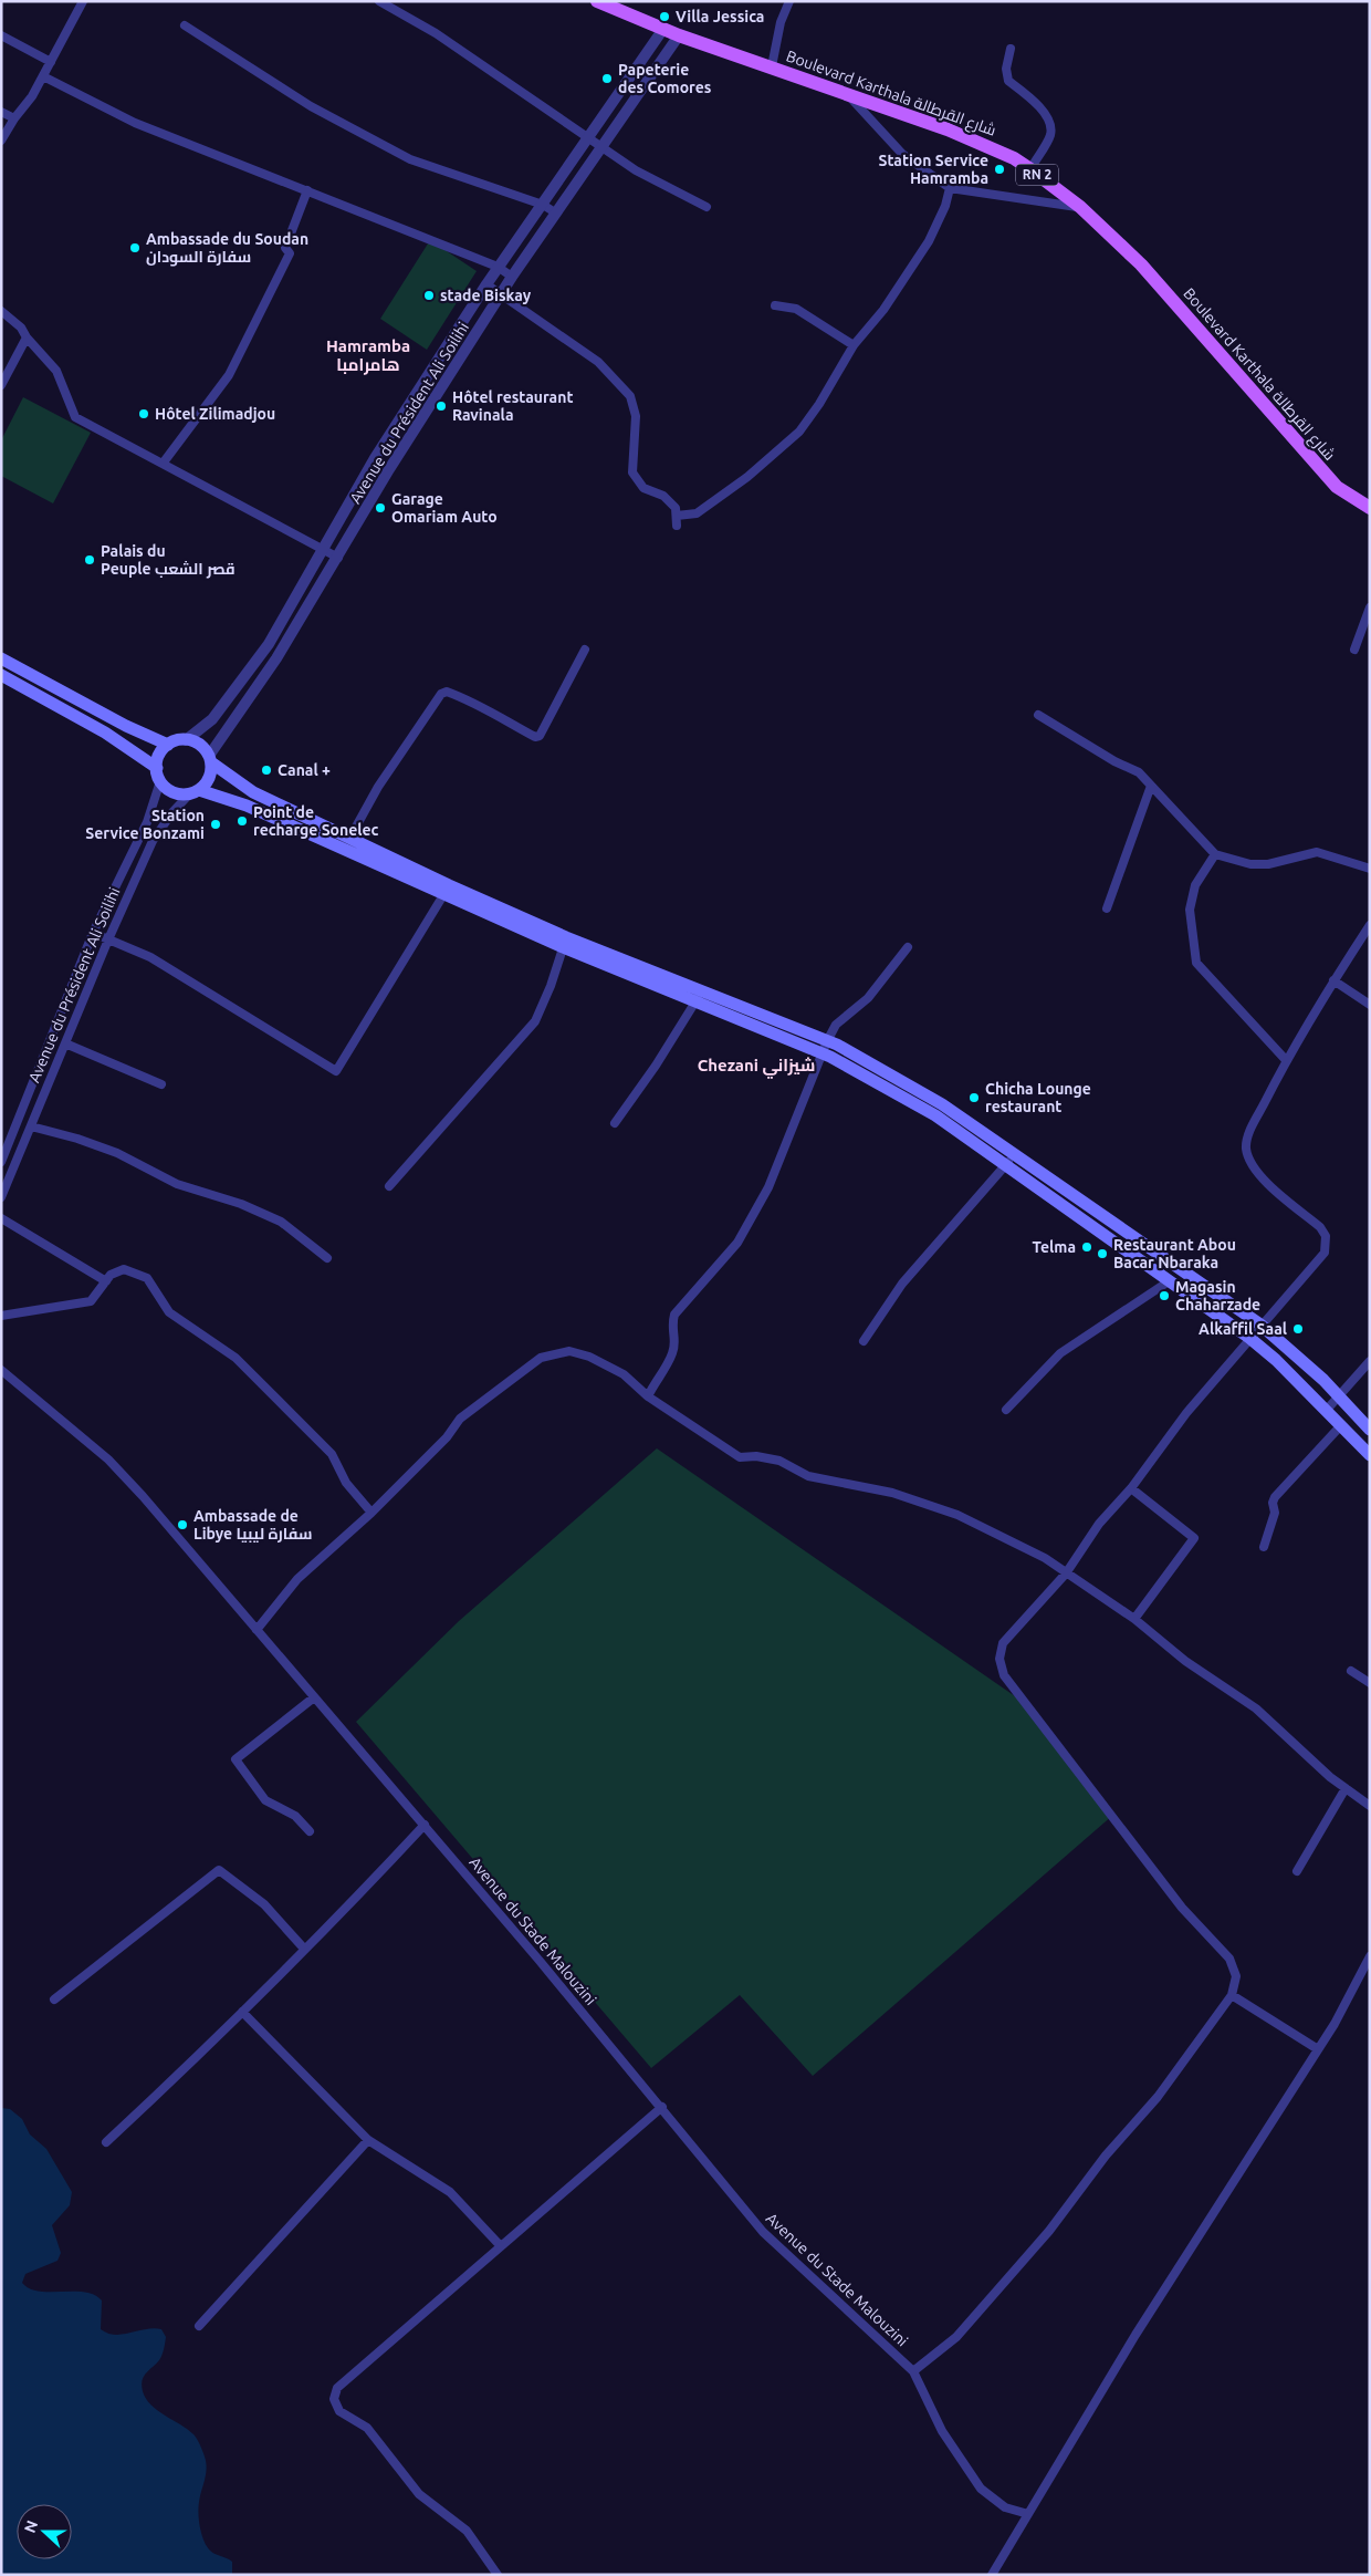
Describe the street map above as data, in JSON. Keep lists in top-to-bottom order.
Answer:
{
  "streets": {
    "main road": ["Boulevard Karthala شارع القرطالة", "RN 2"],
    "street": ["Avenue du Président Ali Soilihi", "Avenue du Stade Malouzini"]
  },
  "crossings": [
    ["Boulevard Karthala شارع القرطالة", "Avenue du Président Ali Soilihi"]
  ],
  "districts": ["Hamramba هامرامبا", "Chezani شيزاني"],
  "places": [
    "Villa Jessica",
    "Papeterie des Comores",
    "Station Service Hamramba",
    "Ambassade du Soudan سفارة السودان",
    "stade Biskay",
    "Hôtel restaurant Ravinala",
    "Hôtel Zilimadjou",
    "Garage Omariam Auto",
    "Palais du Peuple قصر الشعب",
    "Canal +",
    "Point de recharge Sonelec",
    "Station Service Bonzami",
    "Chicha Lounge restaurant",
    "Telma",
    "Restaurant Abou Bacar Nbaraka",
    "Magasin Chaharzade",
    "Alkaffil Saal",
    "Ambassade de Libye سفارة ليبيا"
  ],
  "north": "left"
}
